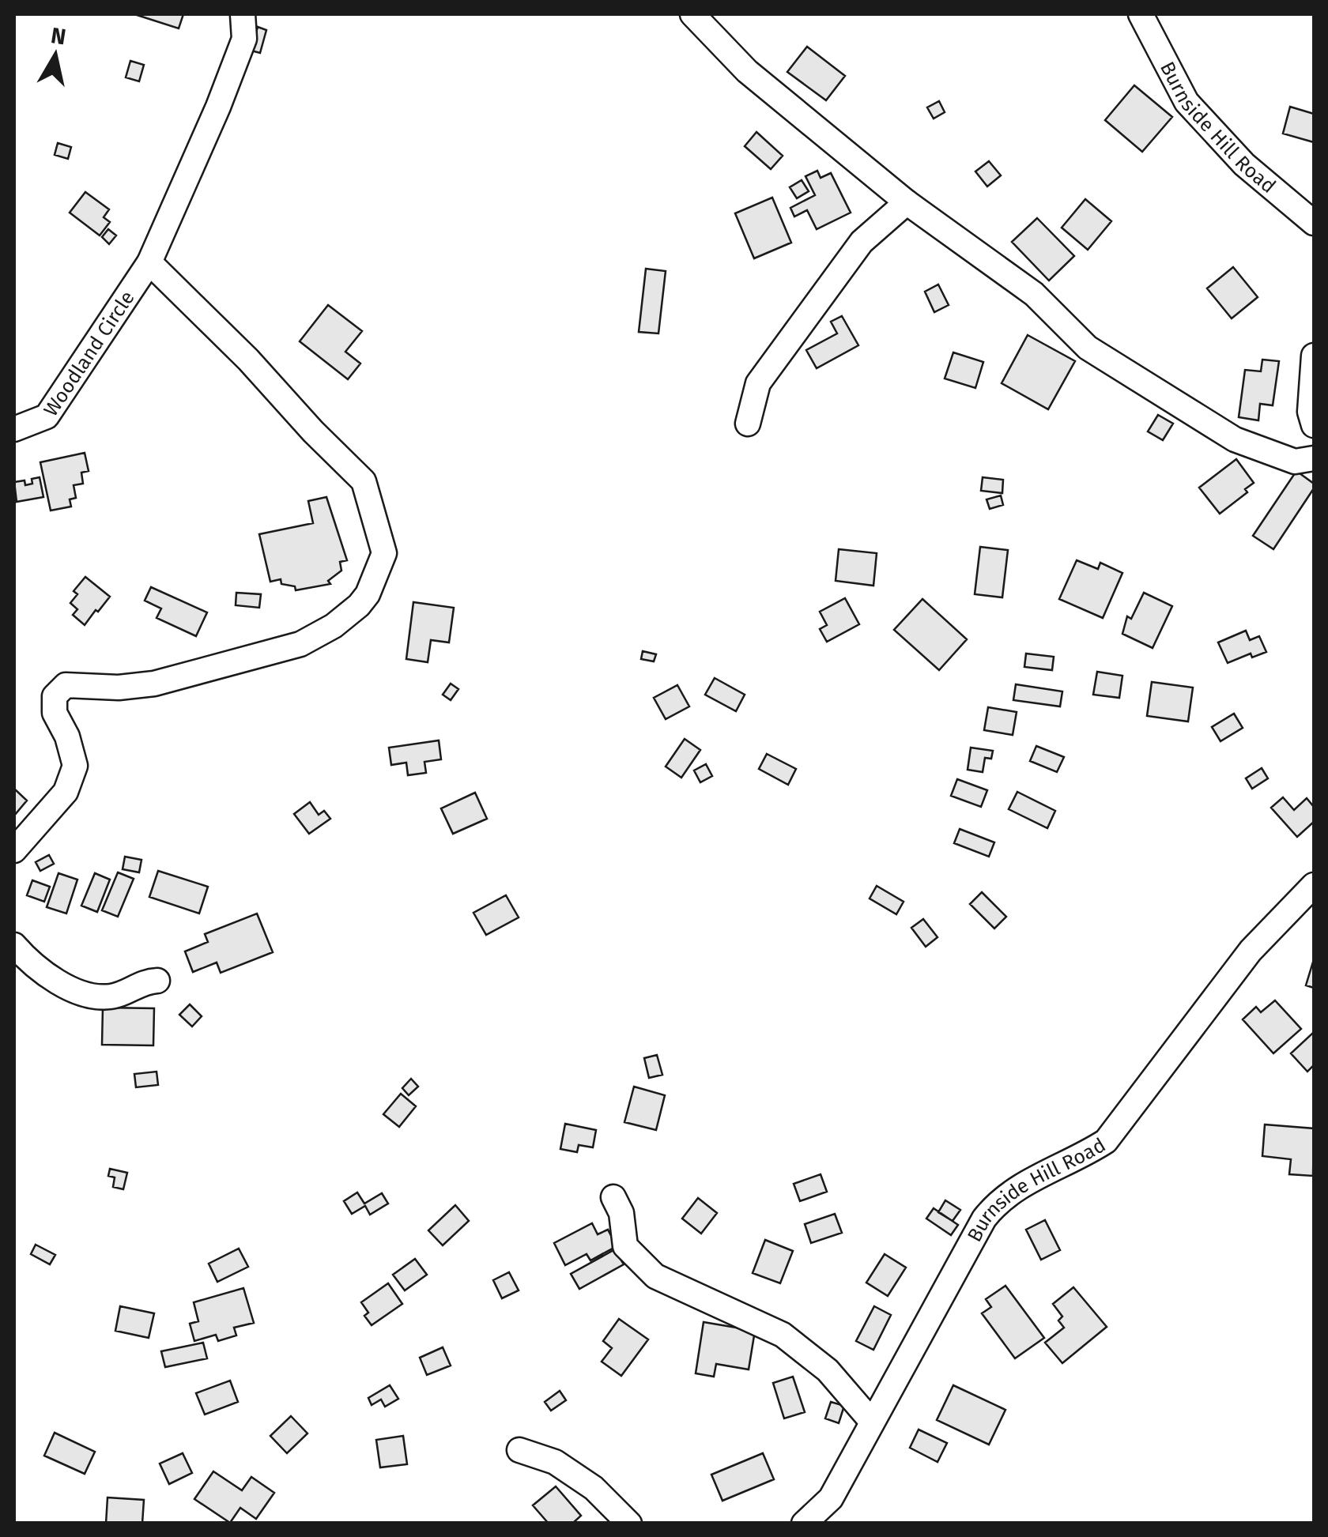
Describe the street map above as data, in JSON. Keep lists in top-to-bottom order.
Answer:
{
  "streets": {
    "street": ["Burnside Hill Road", "Woodland Circle"]
  },
  "north": "top"
}
